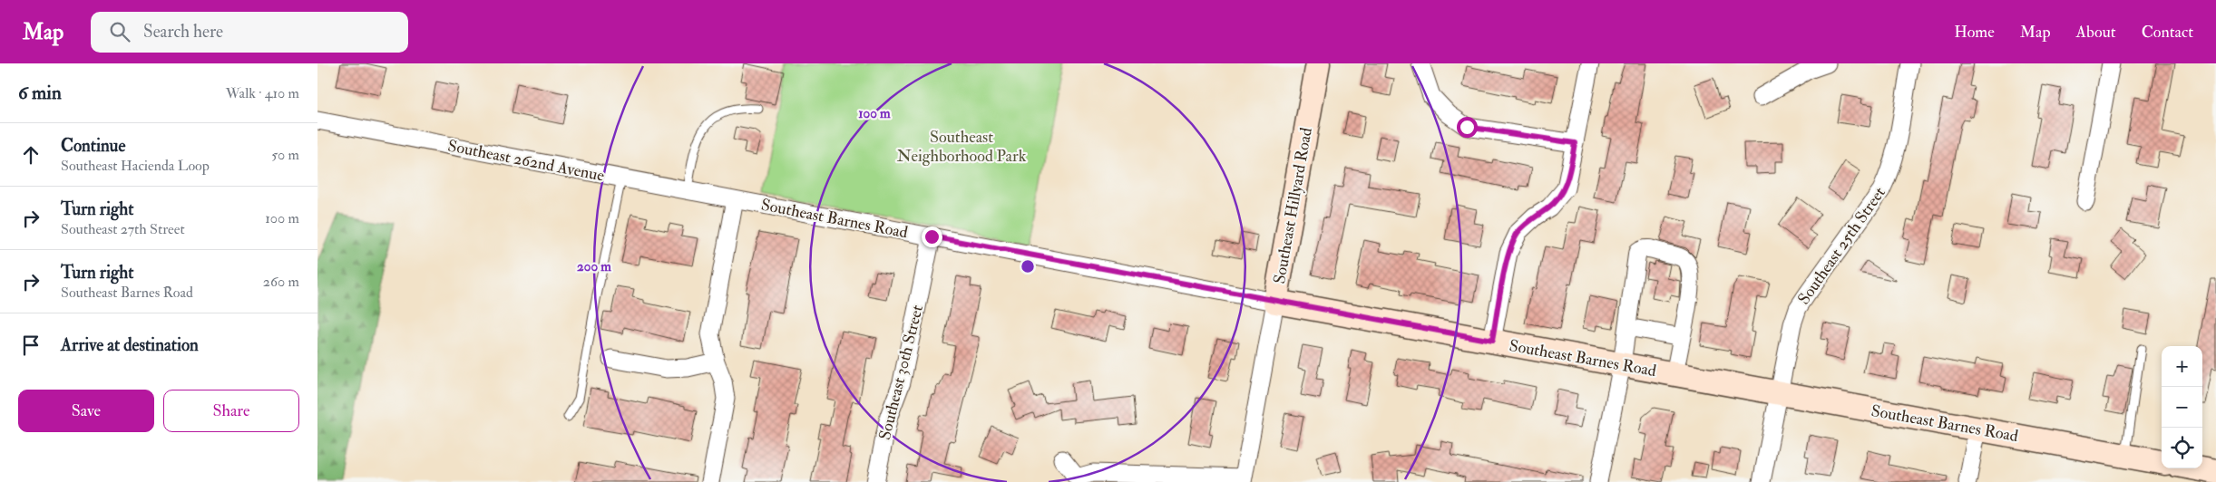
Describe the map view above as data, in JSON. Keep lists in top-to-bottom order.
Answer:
{
  "streets": {
    "street": [
      "Southeast 262nd Avenue",
      "Southeast Hillyard Road",
      "Southeast Barnes Road",
      "Southeast 25th Street",
      "Southeast 30th Street"
    ]
  },
  "crossings": [
    ["Southeast 262nd Avenue", "Southeast Barnes Road"],
    ["Southeast Hillyard Road", "Southeast Barnes Road"],
    ["Southeast Barnes Road", "Southeast 25th Street"],
    ["Southeast Barnes Road", "Southeast 30th Street"]
  ],
  "parks": ["Southeast Neighborhood Park"],
  "page": {
    "header": "Map",
    "search": "Search here",
    "nav": [
      "Home",
      "Map",
      "About",
      "Contact"
    ],
    "heading": ["6 min", "Walk · 410 m"],
    "list": [
      ["Continue", "Southeast Hacienda Loop", "50 m"],
      ["Turn right", "Southeast 27th Street", "100 m"],
      ["Turn right", "Southeast Barnes Road", "260 m"],
      "Arrive at destination"
    ],
    "map_buttons": ["+", "−"],
    "buttons": ["Save", "Share"]
  },
  "rings": ["100 m", "200 m"]
}
